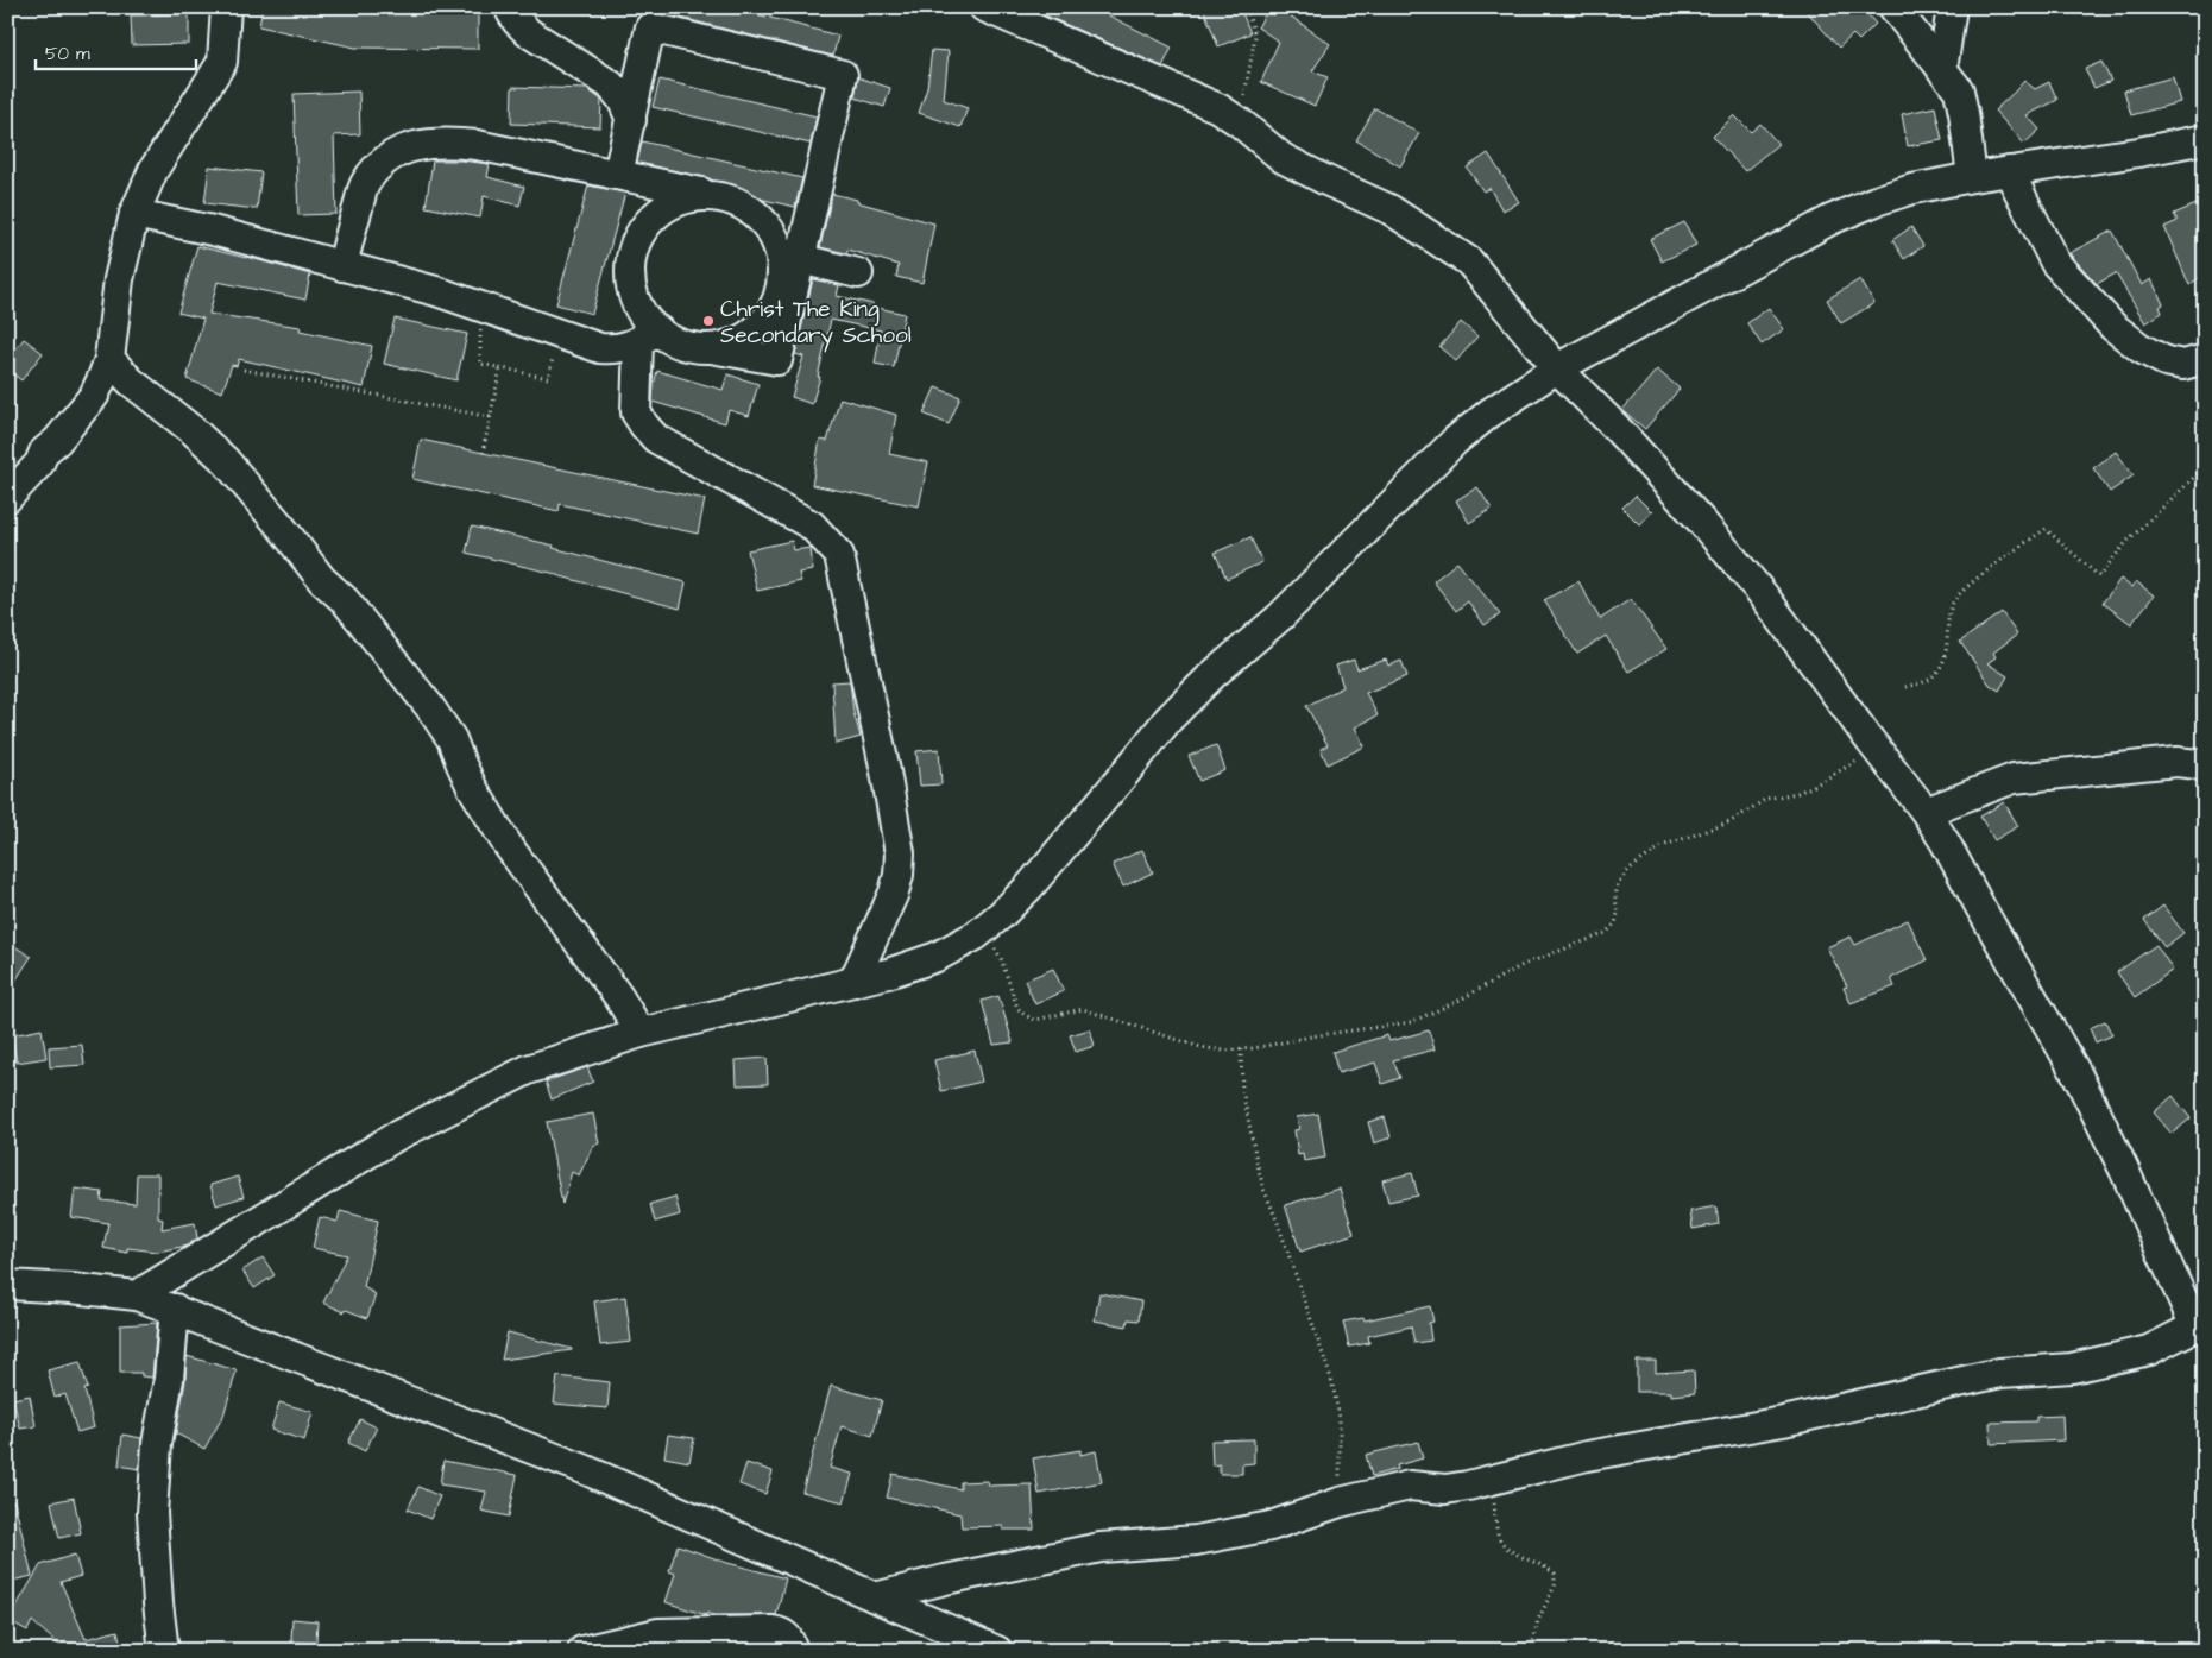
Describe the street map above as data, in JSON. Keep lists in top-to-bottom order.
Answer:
{
  "places": ["Christ The King Secondary School"],
  "scale_bar": "50 m"
}
